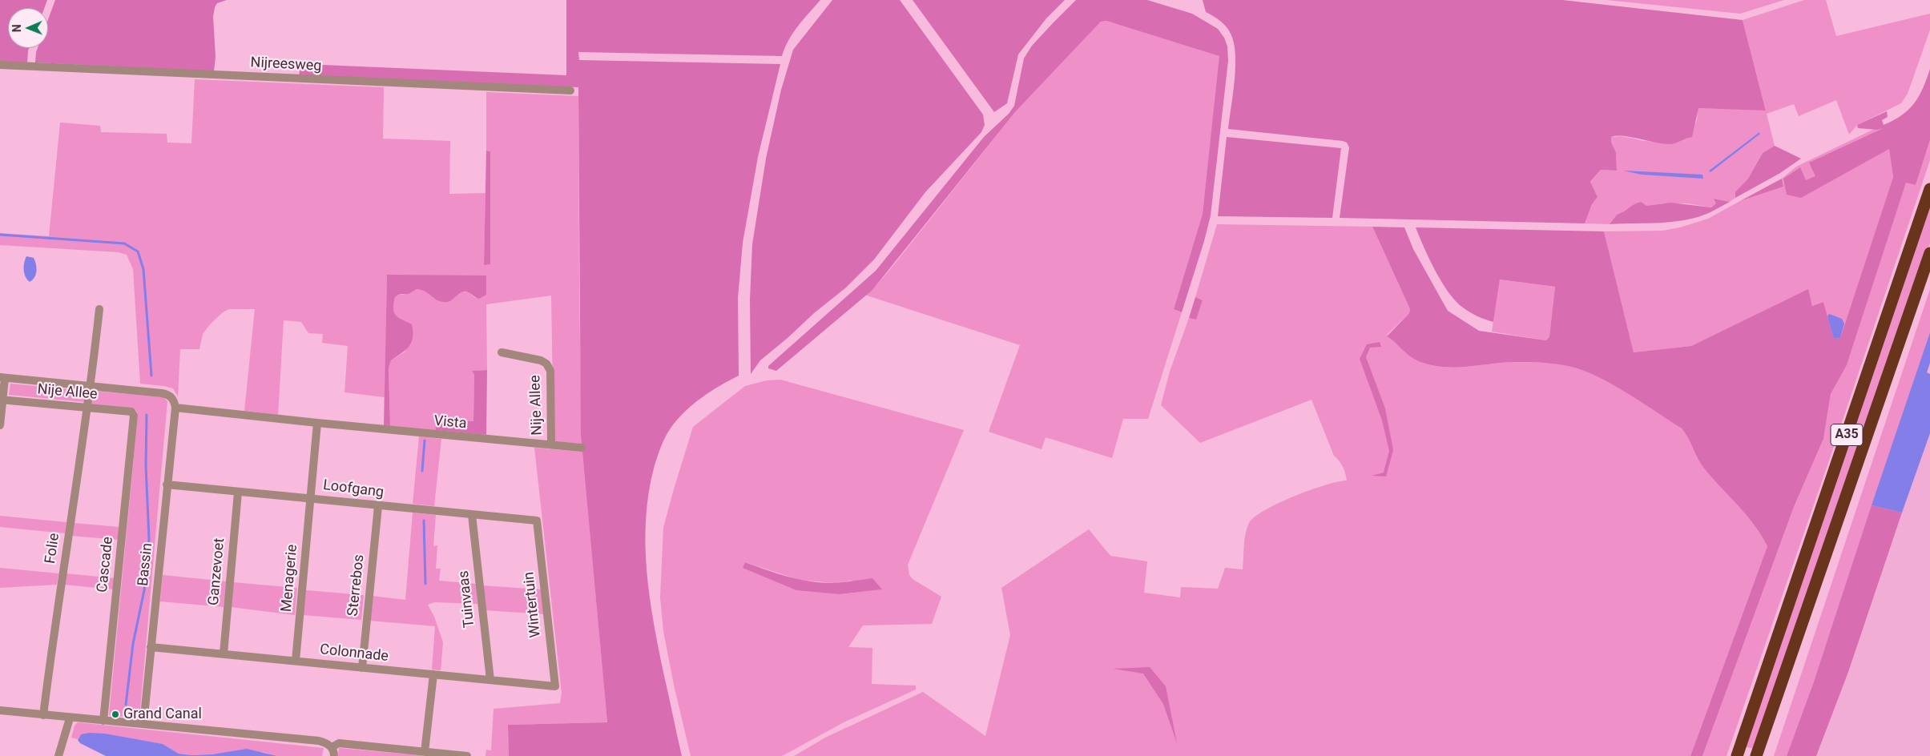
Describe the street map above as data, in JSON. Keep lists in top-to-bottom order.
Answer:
{
  "streets": {
    "highway": ["A35"],
    "street": [
      "Nijreesweg",
      "Nije Allee",
      "Vista",
      "Loofgang",
      "Folie",
      "Cascade",
      "Bassin",
      "Ganzevoet",
      "Menagerie",
      "Sterrebos",
      "Tuinvaas",
      "Wintertuin",
      "Colonnade"
    ]
  },
  "crossings": [
    ["Nije Allee", "Vista"],
    ["Nije Allee", "Folie"],
    ["Nije Allee", "Cascade"],
    ["Nije Allee", "Bassin"],
    ["Vista", "Bassin"],
    ["Loofgang", "Bassin"],
    ["Loofgang", "Ganzevoet"],
    ["Loofgang", "Menagerie"],
    ["Loofgang", "Sterrebos"],
    ["Loofgang", "Tuinvaas"],
    ["Loofgang", "Wintertuin"],
    ["Bassin", "Colonnade"],
    ["Ganzevoet", "Colonnade"],
    ["Menagerie", "Colonnade"],
    ["Sterrebos", "Colonnade"],
    ["Tuinvaas", "Colonnade"],
    ["Wintertuin", "Colonnade"]
  ],
  "places": ["Grand Canal"],
  "north": "left"
}
